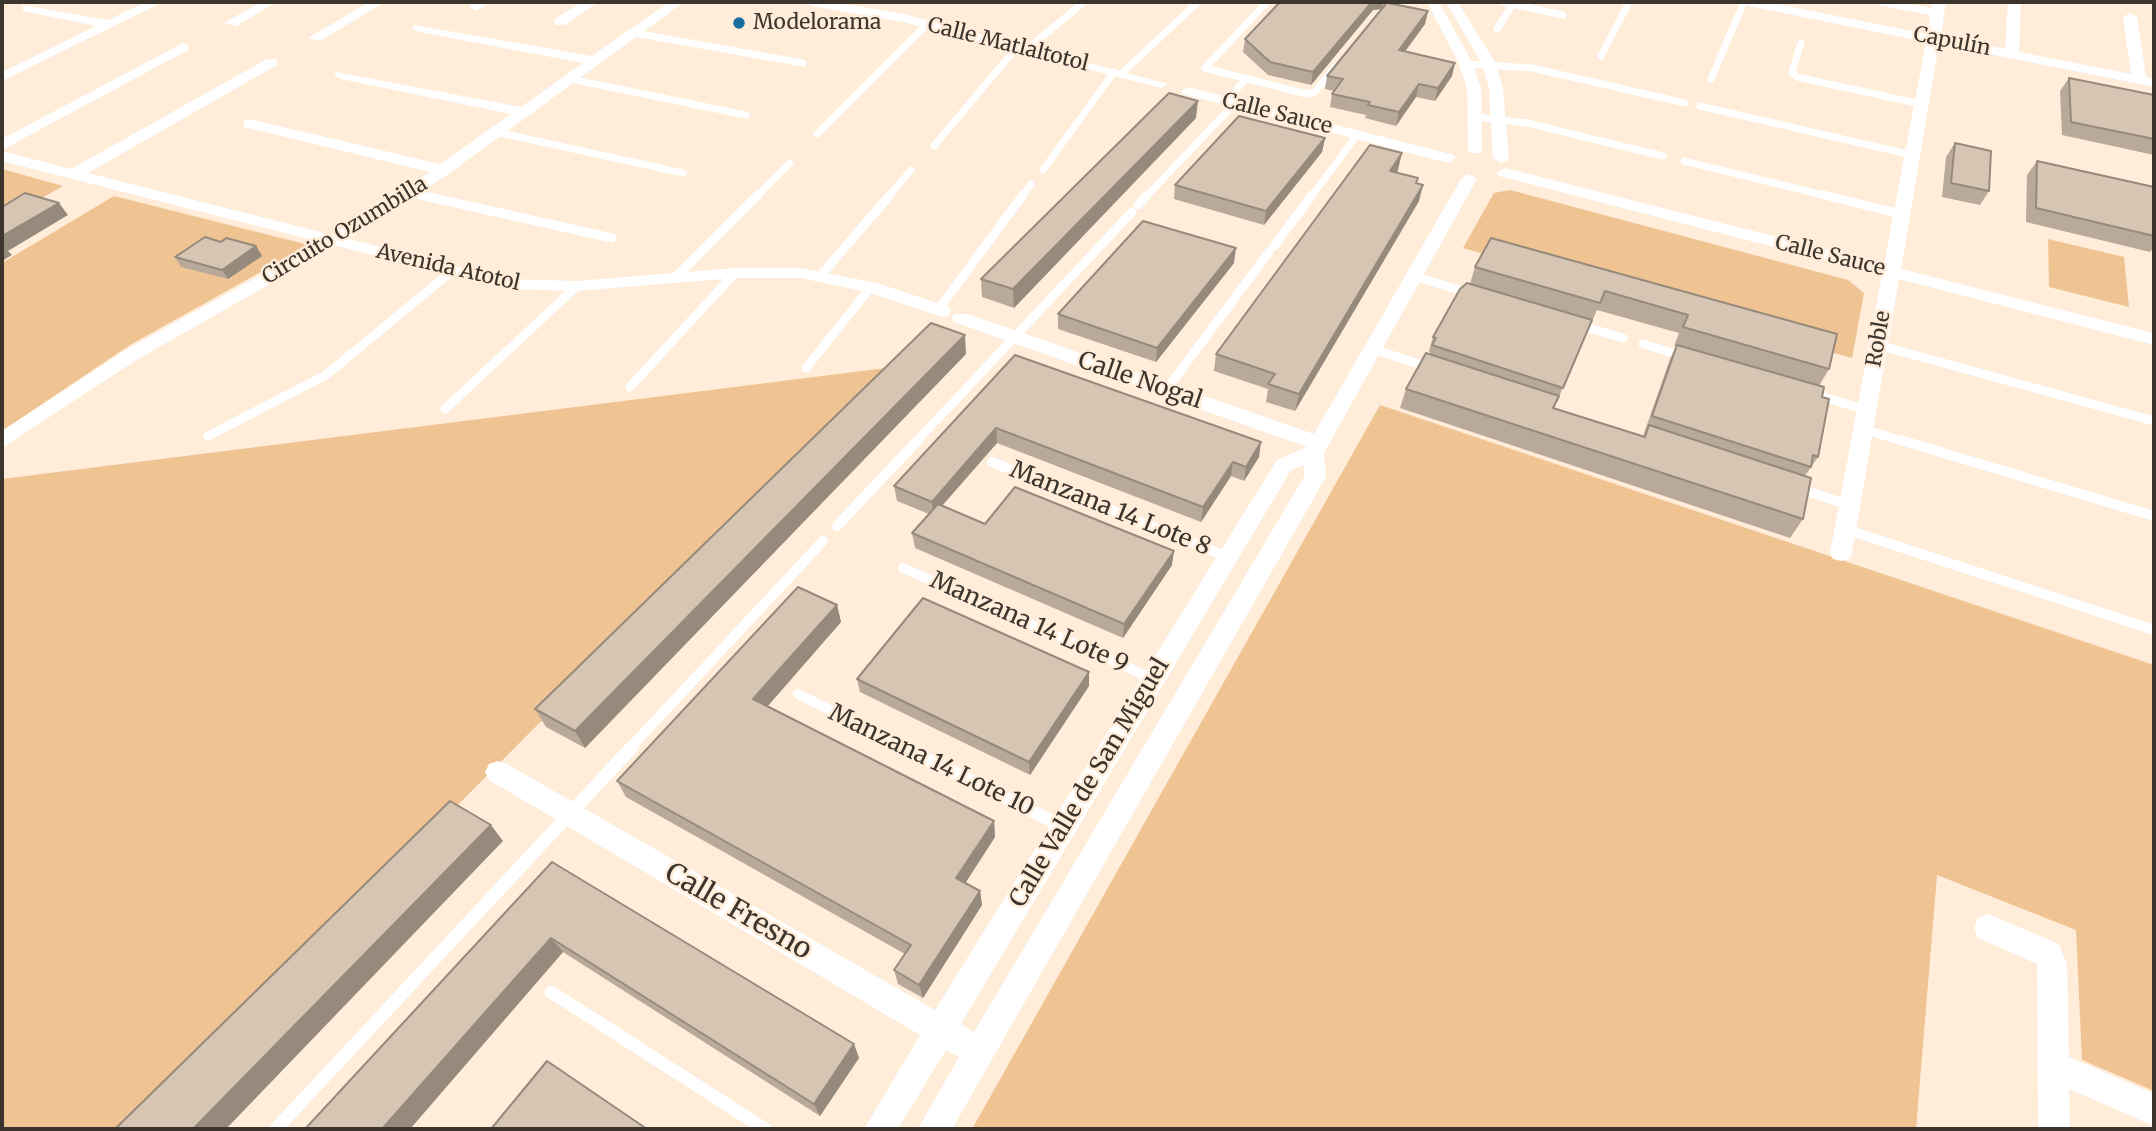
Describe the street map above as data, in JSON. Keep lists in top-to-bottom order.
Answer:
{
  "streets": {
    "street": [
      "Capulín",
      "Calle Matlaltotol",
      "Calle Sauce",
      "Circuito Ozumbilla",
      "Avenida Atotol",
      "Roble",
      "Calle Nogal",
      "Calle Valle de San Miguel",
      "Calle Fresno"
    ],
    "lane": ["Manzana 14 Lote 8", "Manzana 14 Lote 9", "Manzana 14 Lote 10"]
  },
  "crossings": [
    ["Capulín", "Roble"],
    ["Calle Sauce", "Roble"],
    ["Circuito Ozumbilla", "Avenida Atotol"],
    ["Calle Nogal", "Calle Valle de San Miguel"],
    ["Manzana 14 Lote 8", "Calle Valle de San Miguel"],
    ["Manzana 14 Lote 9", "Calle Valle de San Miguel"],
    ["Manzana 14 Lote 10", "Calle Valle de San Miguel"],
    ["Calle Valle de San Miguel", "Calle Fresno"]
  ],
  "places": ["Modelorama"]
}
